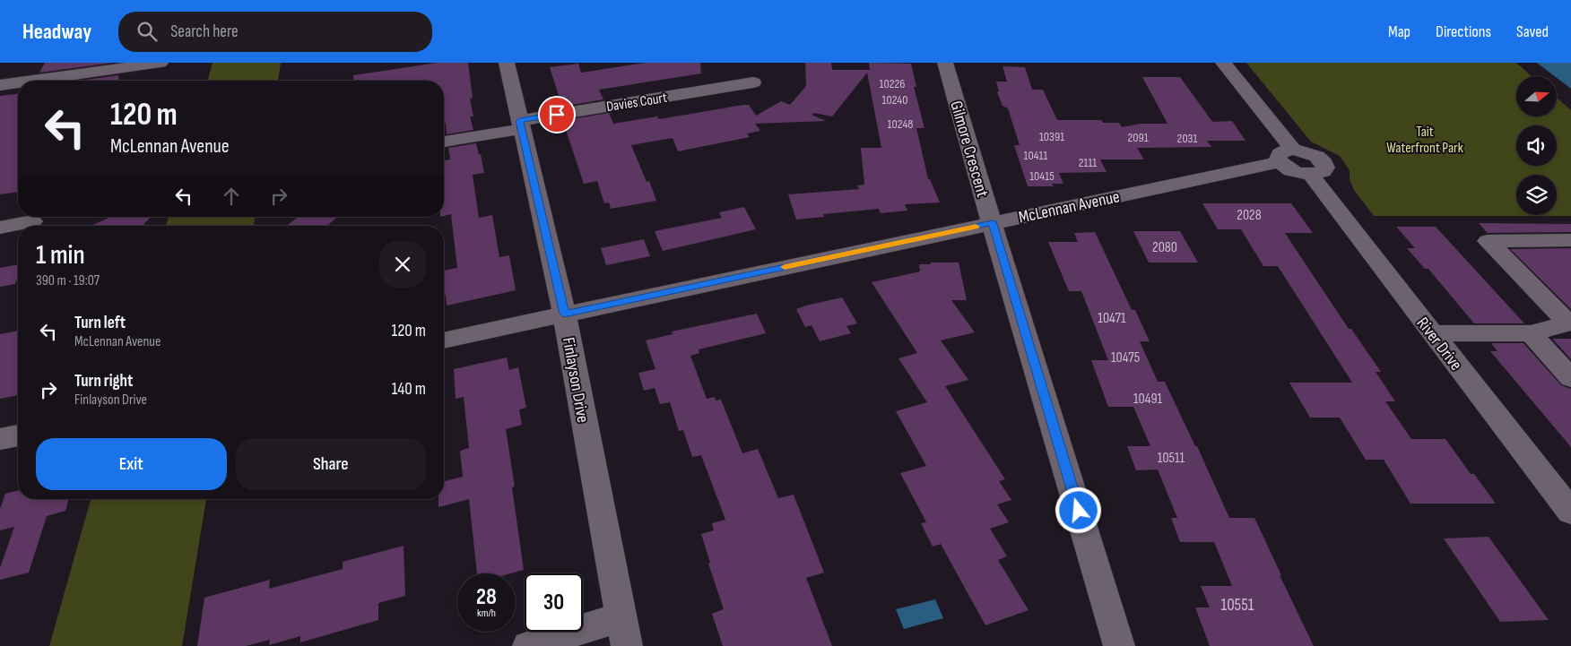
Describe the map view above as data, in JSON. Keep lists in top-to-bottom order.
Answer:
{
  "streets": {
    "street": [
      "Davies Court",
      "Gilmore Crescent",
      "McLennan Avenue",
      "River Drive",
      "Finlayson Drive"
    ]
  },
  "crossings": [
    ["Davies Court", "Finlayson Drive"],
    ["Gilmore Crescent", "McLennan Avenue"],
    ["McLennan Avenue", "River Drive"],
    ["McLennan Avenue", "Finlayson Drive"]
  ],
  "parks": ["Tait Waterfront Park"],
  "house_numbers": [
    "10226",
    "10240",
    "10248",
    "10391",
    "2091",
    "2031",
    "10411",
    "2111",
    "10415",
    "2028",
    "2080",
    "10471",
    "10475",
    "10491",
    "10511",
    "10551"
  ],
  "north": "right",
  "page": {
    "header": "Headway",
    "search": "Search here",
    "nav": ["Map", "Directions", "Saved"],
    "turn": ["120 m", "McLennan Avenue"],
    "heading": ["1 min", "390 m · 19:07"],
    "list": [
      {
        "name": "Turn left",
        "note": "McLennan Avenue",
        "value": "120 m"
      },
      {
        "name": "Turn right",
        "note": "Finlayson Drive",
        "value": "140 m"
      }
    ],
    "buttons": ["Exit", "Share"],
    "speed": "28 km/h",
    "limit": "30"
  }
}
